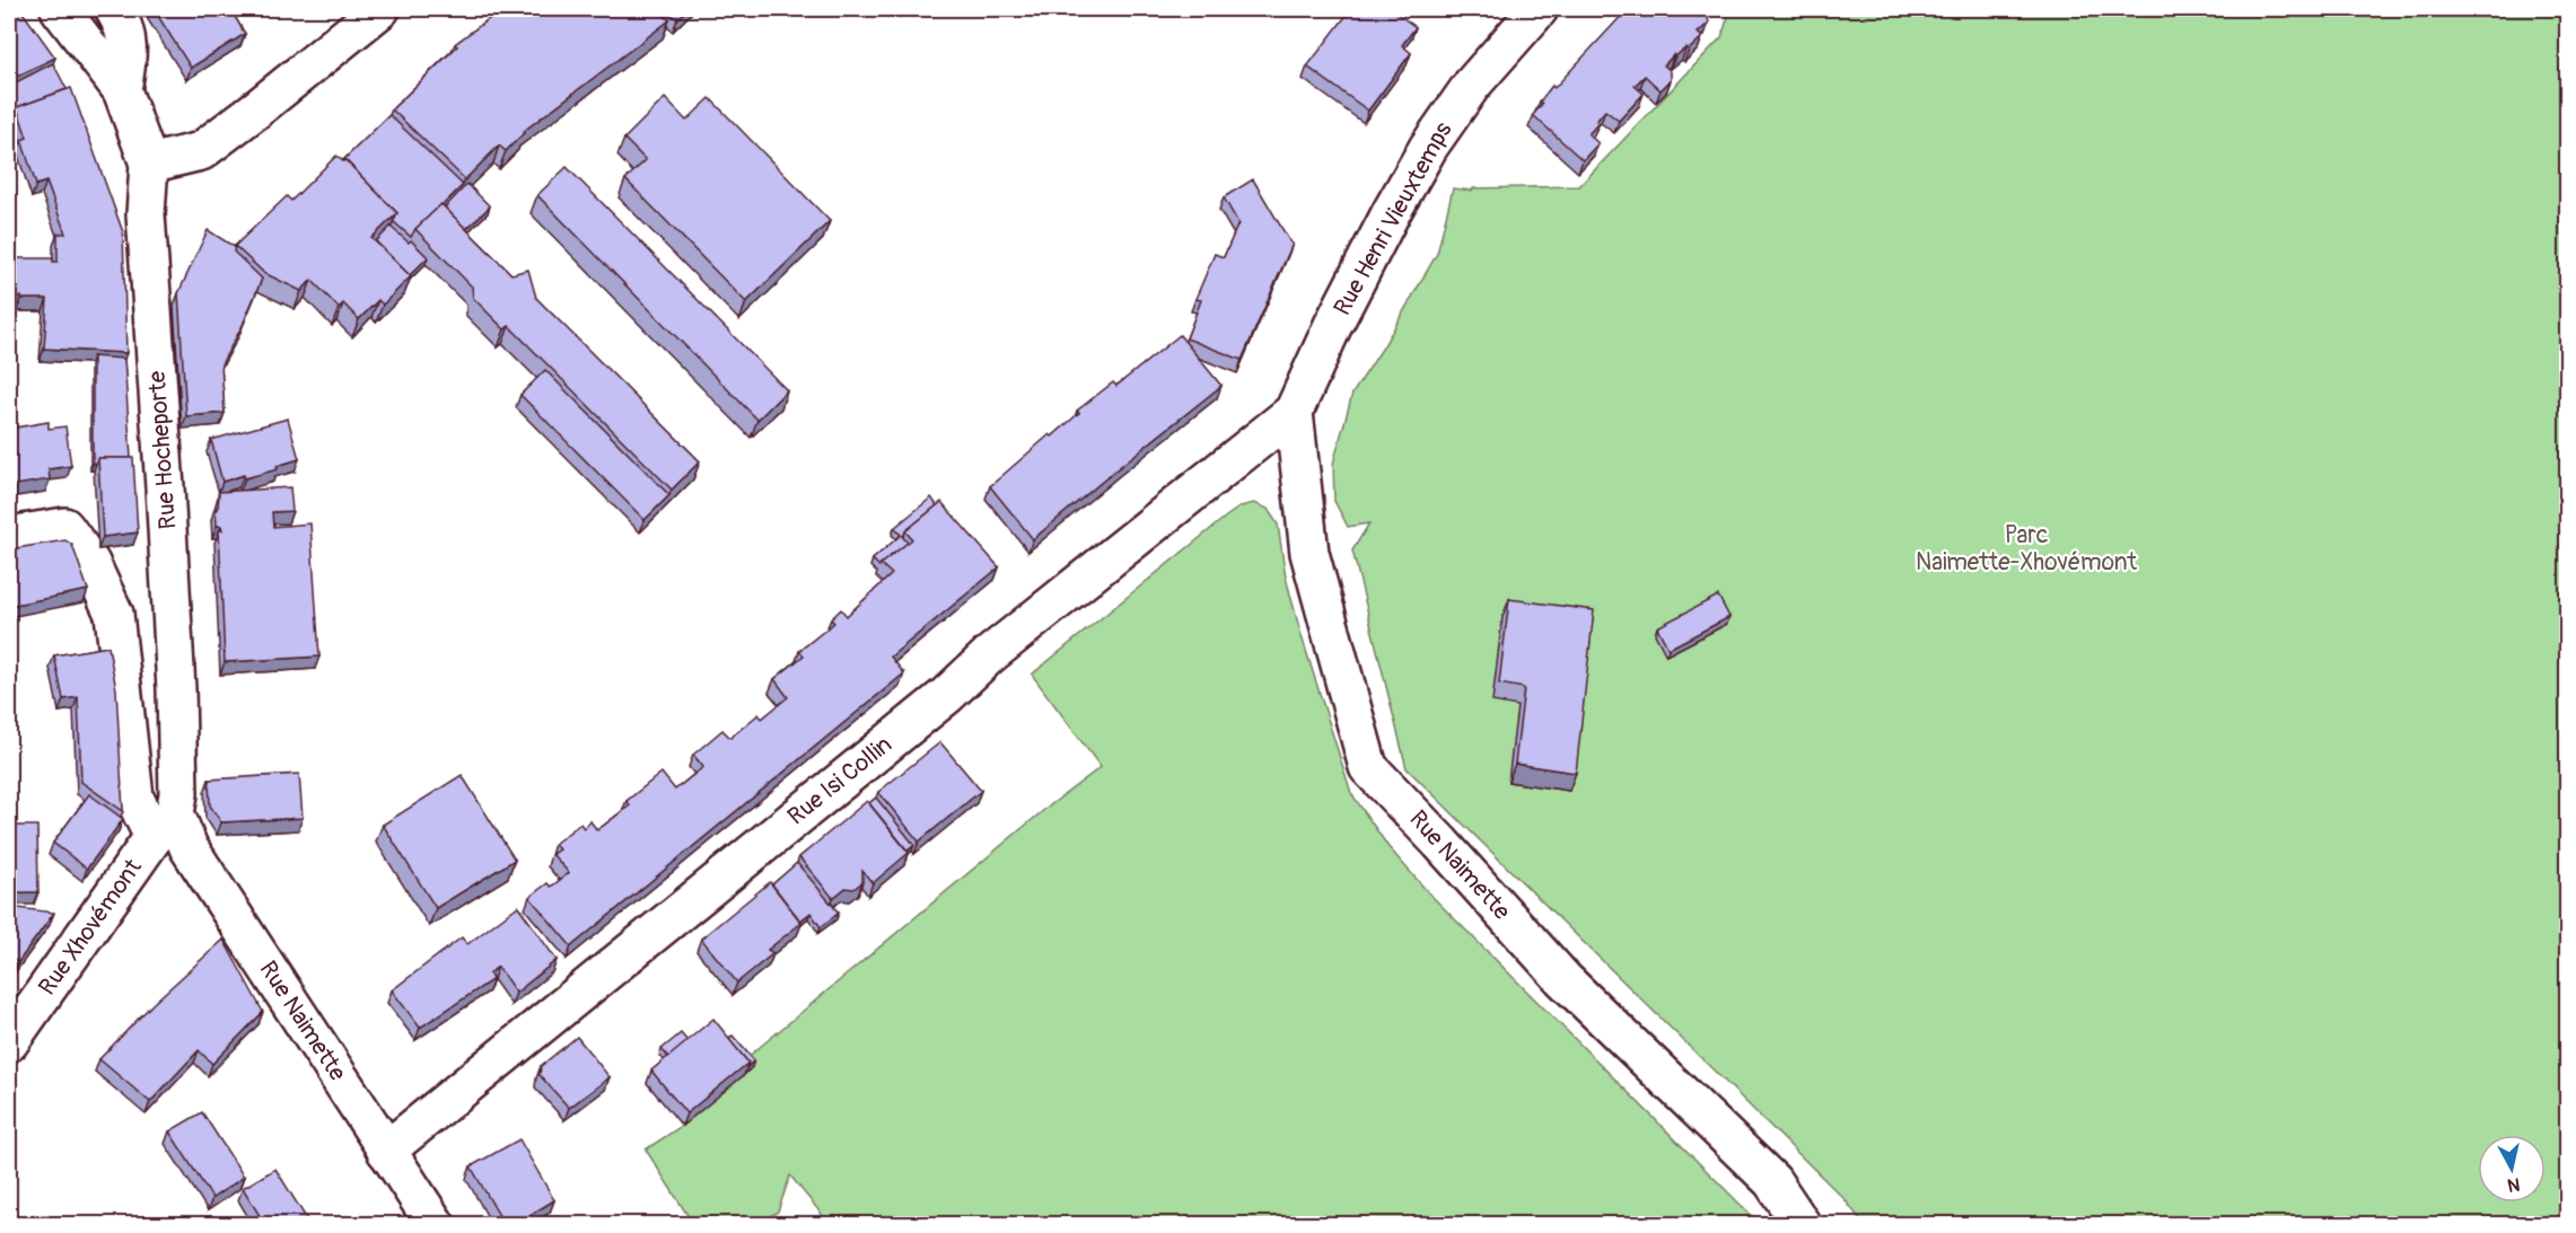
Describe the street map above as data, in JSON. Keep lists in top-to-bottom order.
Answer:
{
  "streets": {
    "street": [
      "Rue Henri Vieuxtemps",
      "Rue Hocheporte",
      "Rue Isi Collin",
      "Rue Naimette",
      "Rue Xhovémont"
    ]
  },
  "crossings": [
    ["Rue Henri Vieuxtemps", "Rue Isi Collin"],
    ["Rue Henri Vieuxtemps", "Rue Naimette"],
    ["Rue Hocheporte", "Rue Naimette"],
    ["Rue Hocheporte", "Rue Xhovémont"],
    ["Rue Isi Collin", "Rue Naimette"],
    ["Rue Naimette", "Rue Xhovémont"]
  ],
  "parks": ["Parc Naimette-Xhovémont"],
  "north": "bottom"
}
